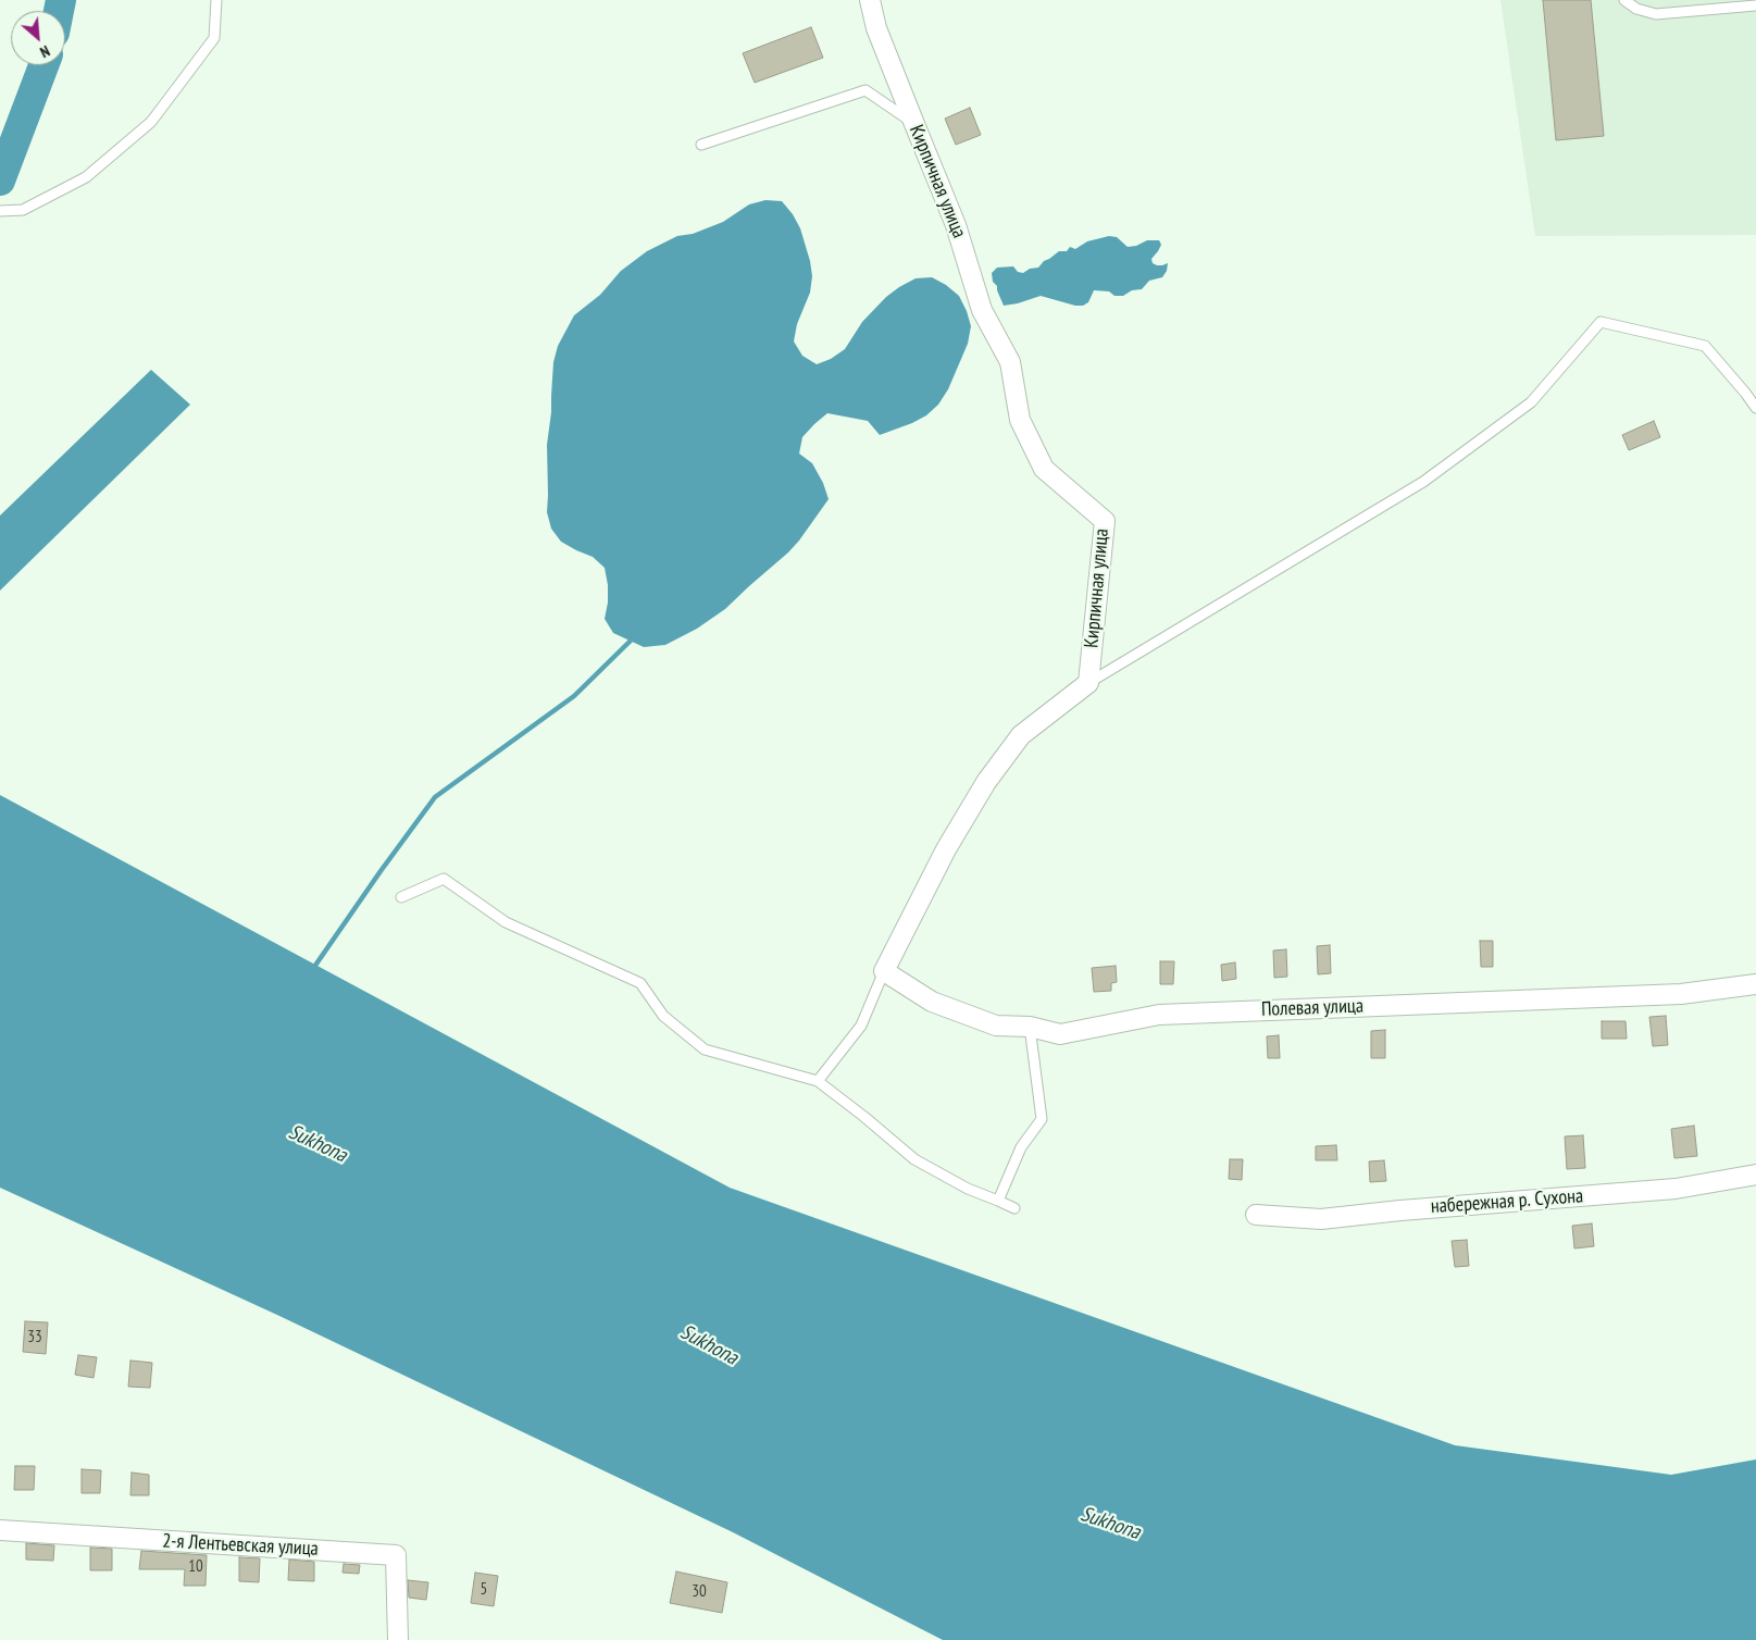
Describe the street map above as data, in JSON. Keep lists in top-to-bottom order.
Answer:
{
  "streets": {
    "street": [
      "Кирпичная улица",
      "Полевая улица",
      "набережная р. Сухона",
      "2-я Лентьевская улица"
    ]
  },
  "water": ["Sukhona"],
  "house_numbers": [
    "33",
    "10",
    "5",
    "30"
  ],
  "north": "bottom right"
}
